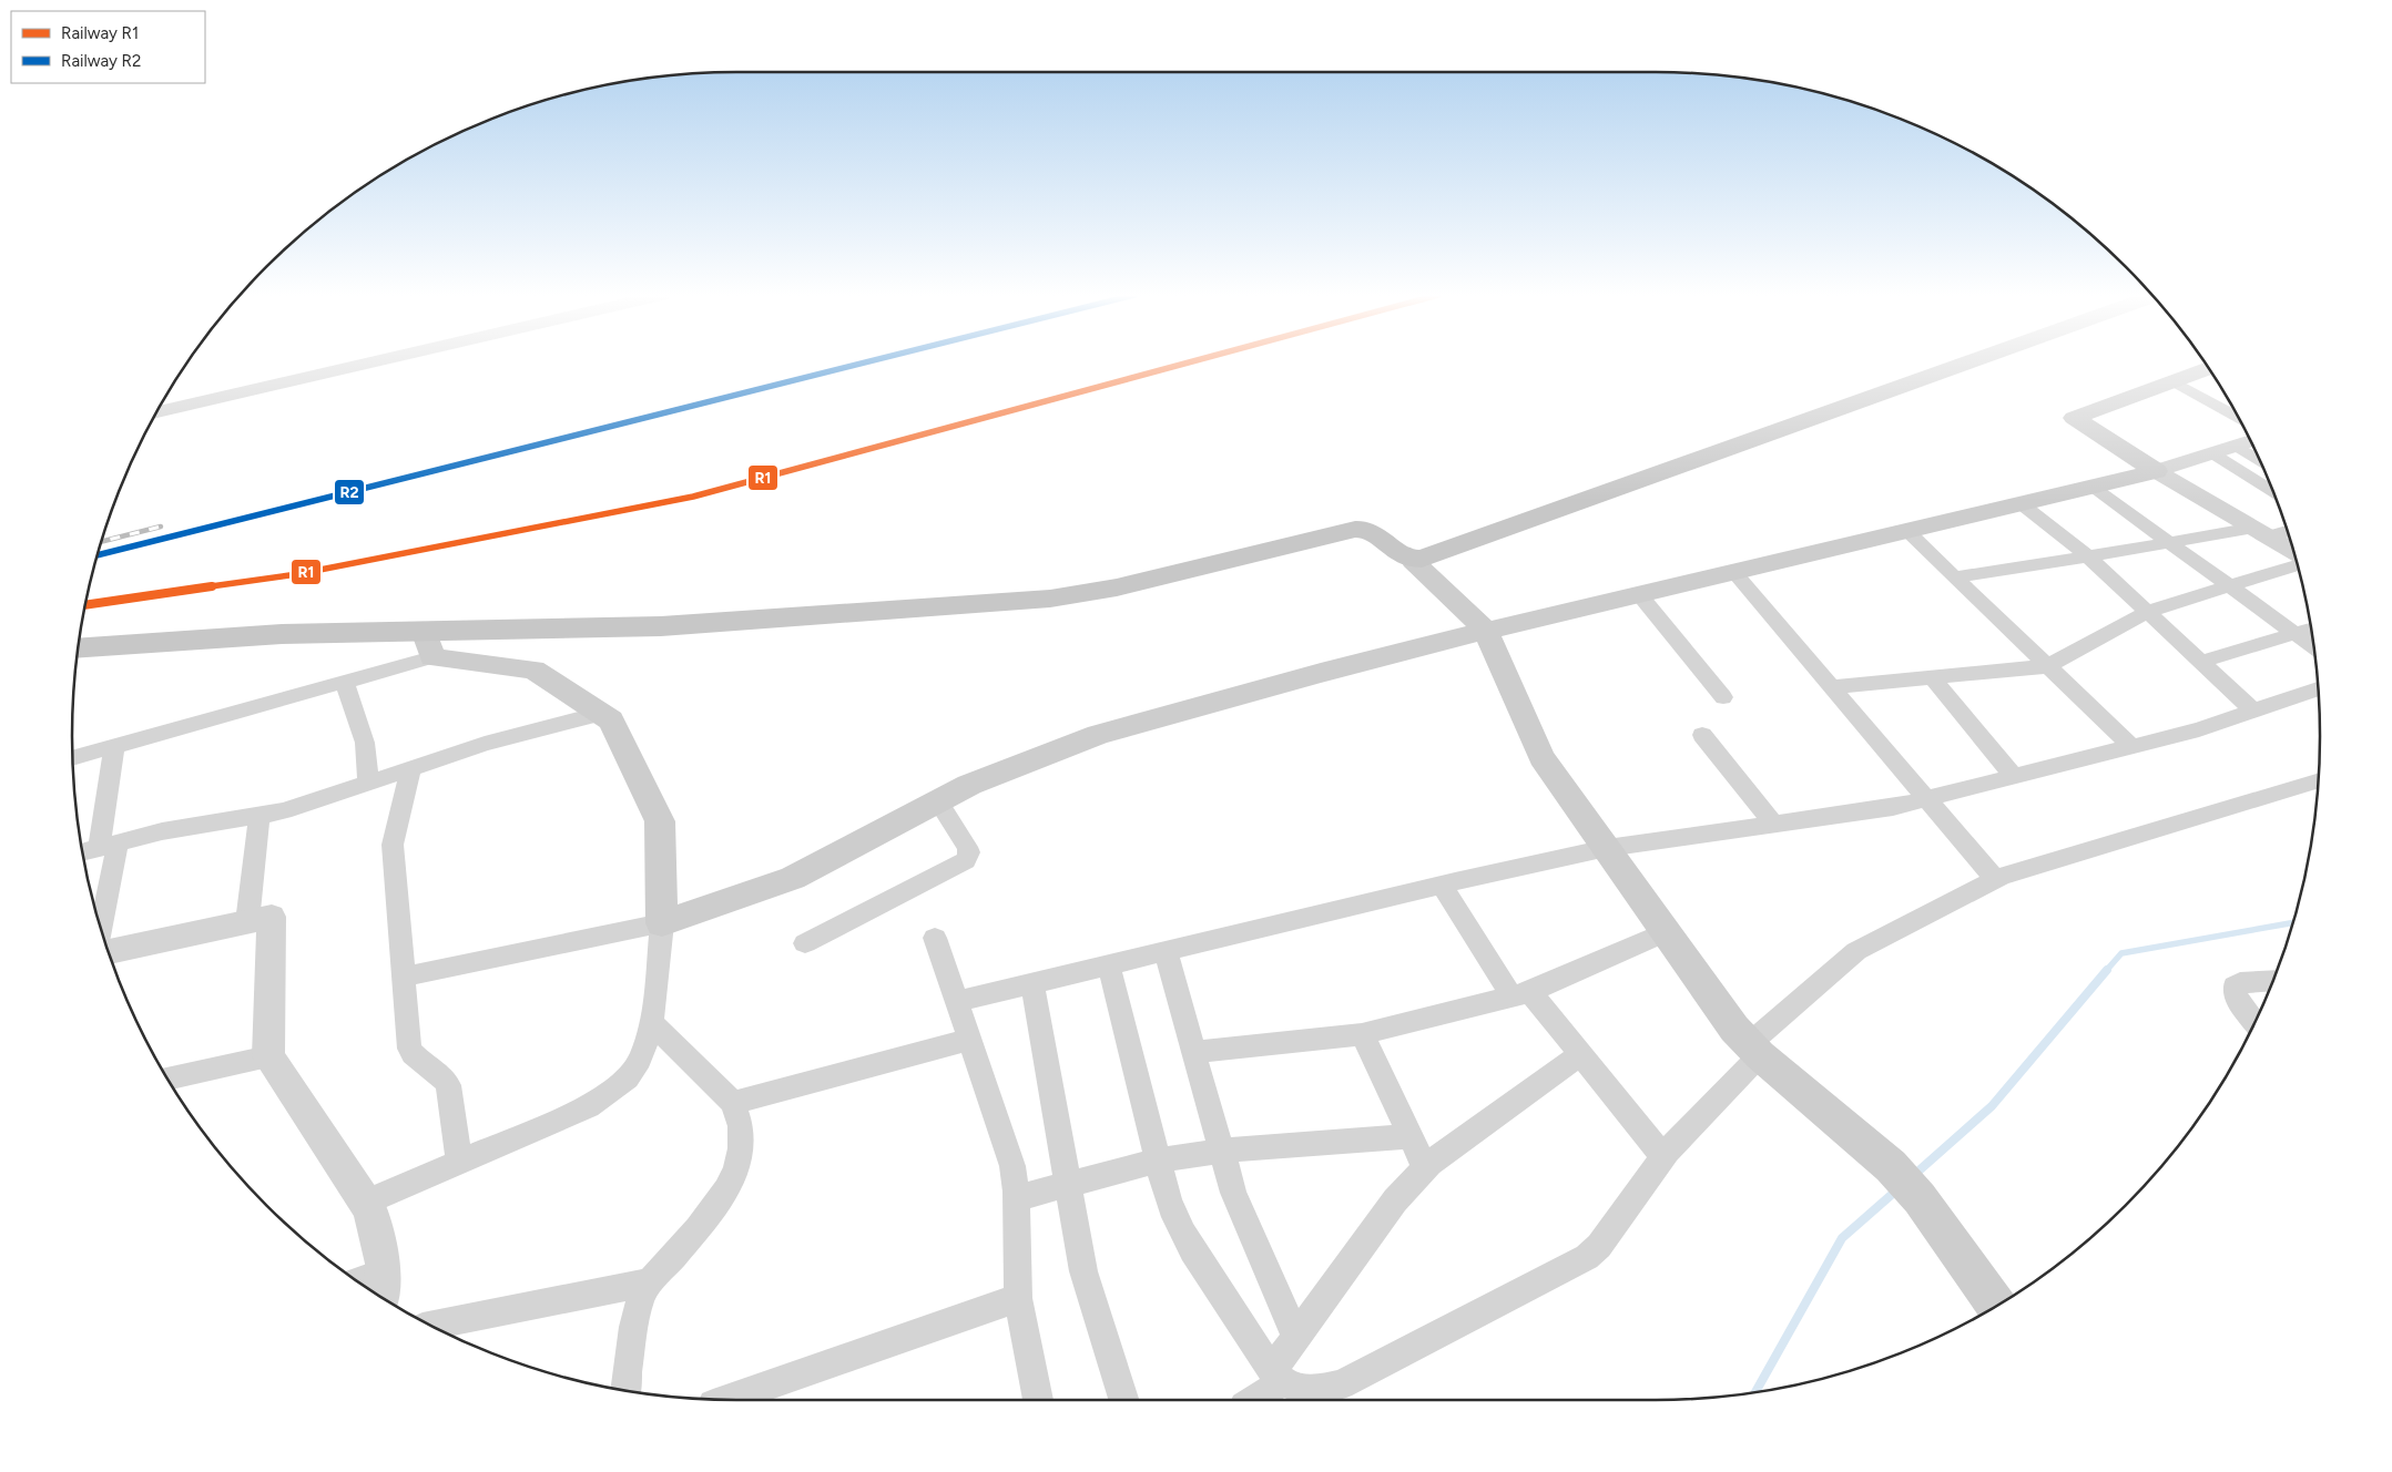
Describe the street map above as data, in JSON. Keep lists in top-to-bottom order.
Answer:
{
  "lines": ["rail line R1", "rail line R2"],
  "legend": ["Railway R1", "Railway R2"]
}
